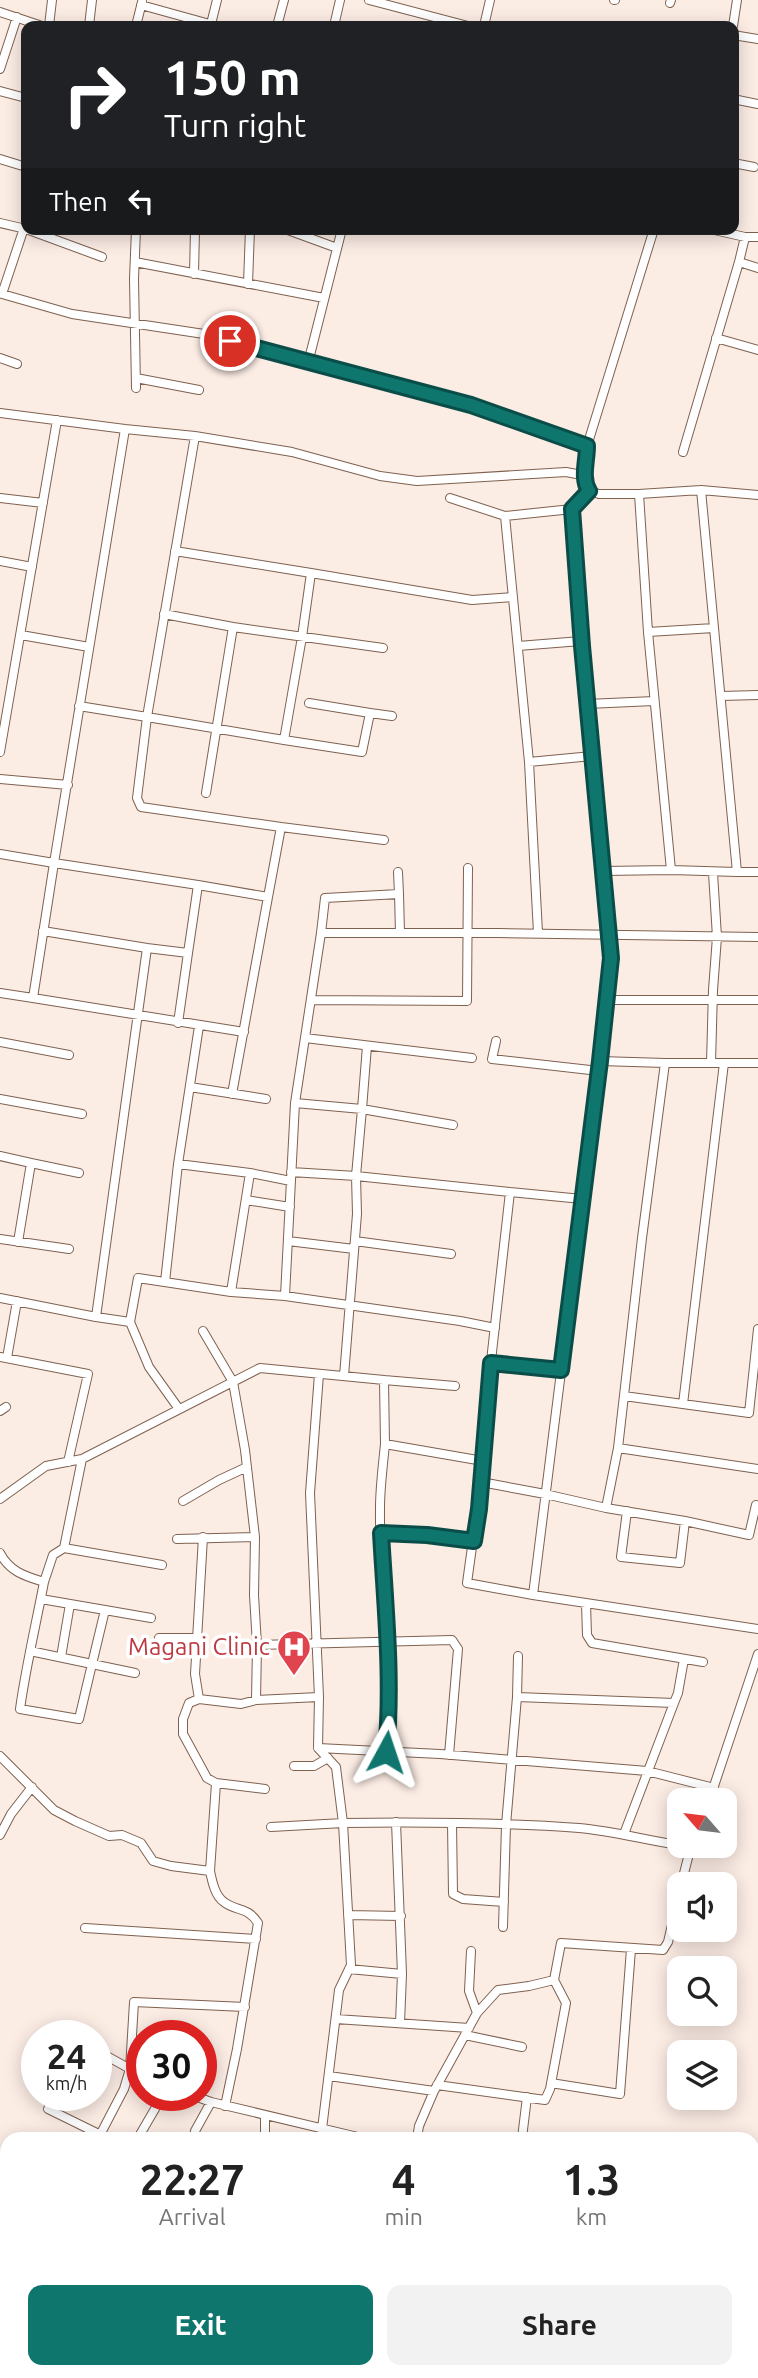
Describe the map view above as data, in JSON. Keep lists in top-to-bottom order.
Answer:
{
  "places": {
    "hospital": ["Magani Clinic"]
  },
  "north": "top left",
  "page": {
    "turn": ["150 m", "Turn right"],
    "then": "Then",
    "speed": "24 km/h",
    "limit": "30",
    "eta": [
      "22:27",
      "Arrival",
      "4",
      "min",
      "1.3",
      "km"
    ],
    "buttons": ["Exit", "Share"]
  }
}
